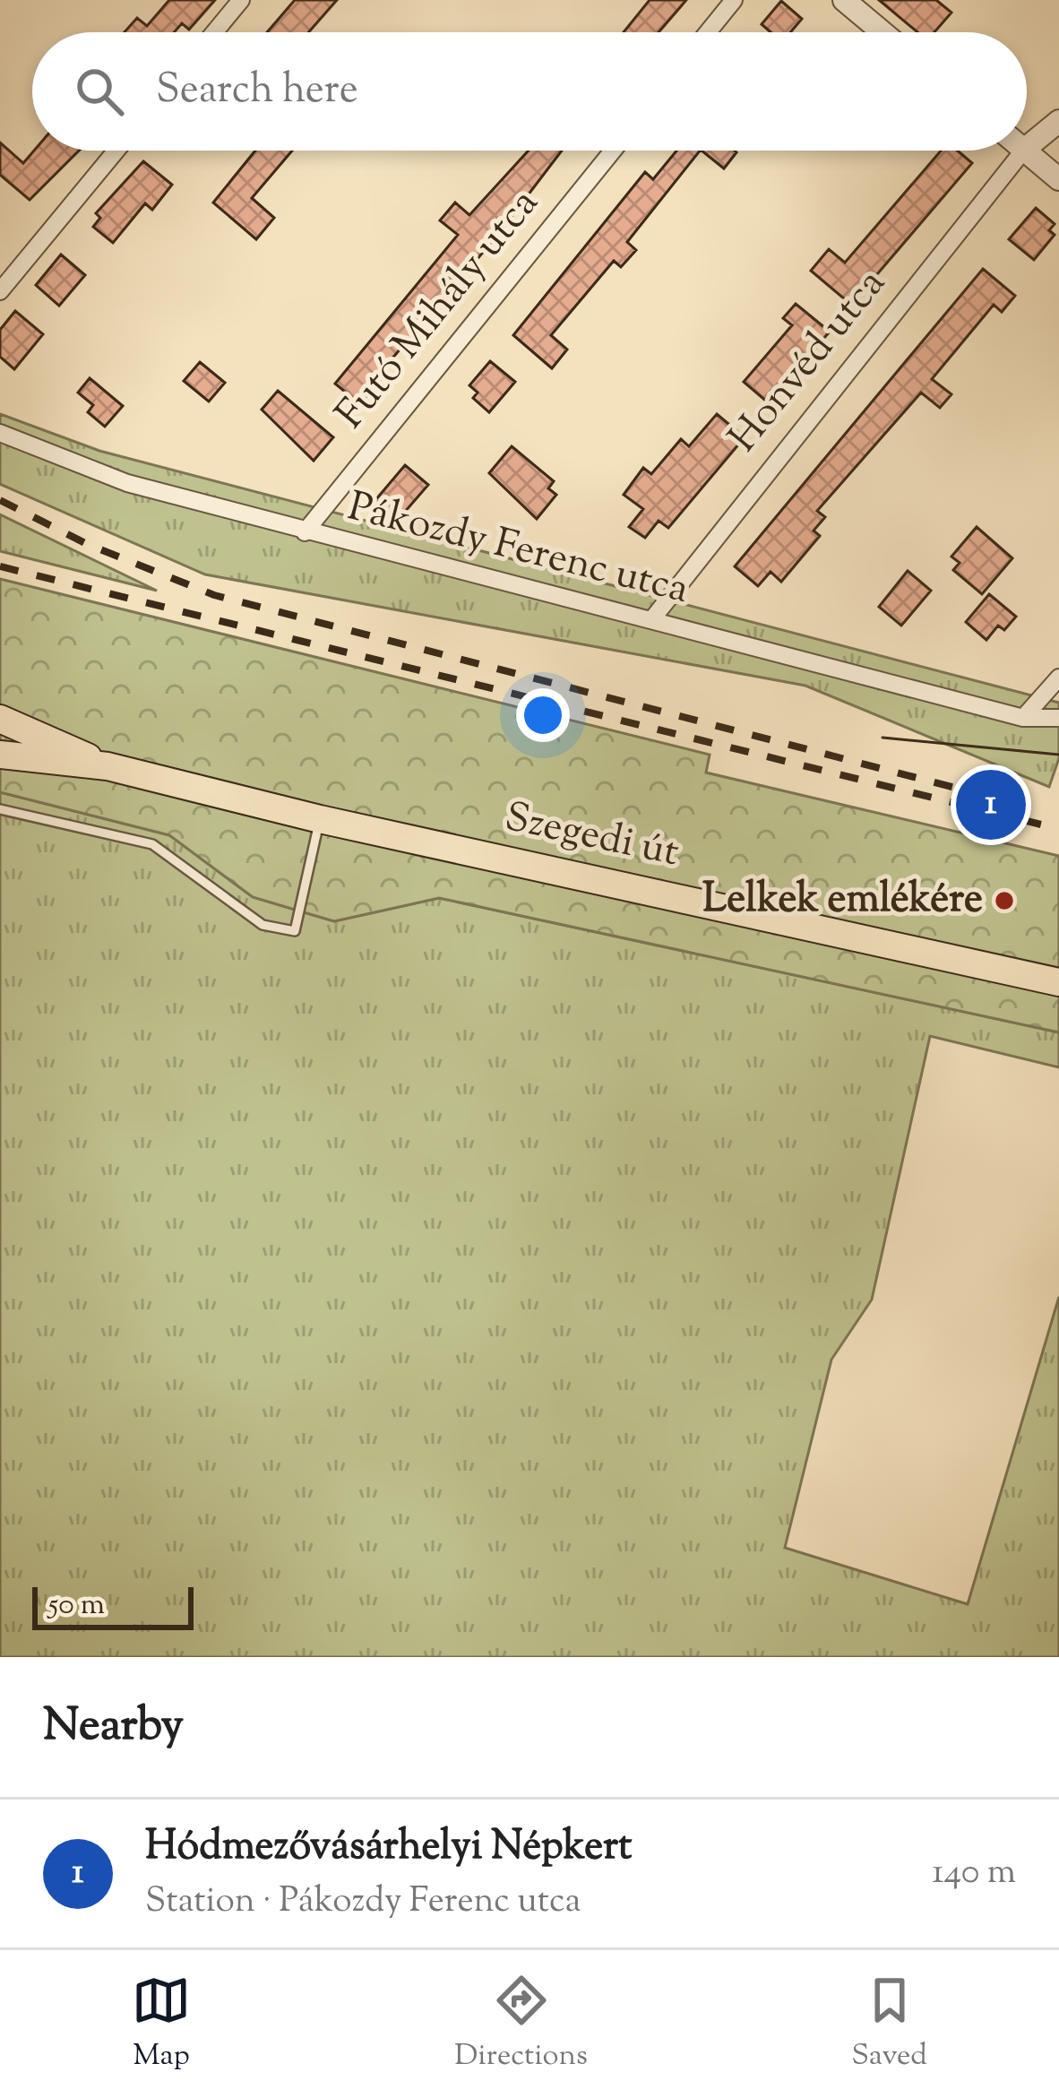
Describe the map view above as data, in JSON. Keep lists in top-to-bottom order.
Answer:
{
  "streets": {
    "main road": ["Szegedi út"],
    "street": ["Futó Mihály utca", "Honvéd utca", "Pákozdy Ferenc utca"]
  },
  "crossings": [
    ["Futó Mihály utca", "Pákozdy Ferenc utca"],
    ["Honvéd utca", "Pákozdy Ferenc utca"]
  ],
  "places": ["Lelkek emlékére"],
  "scale_bar": "50 m",
  "page": {
    "search": "Search here",
    "pins": "1",
    "scale": "50 m",
    "heading": "Nearby",
    "list": [
      {
        "mark": "1",
        "name": "Hódmezővásárhelyi Népkert",
        "note": "Station · Pákozdy Ferenc utca",
        "value": "140 m"
      }
    ],
    "nav": ["Map", "Directions", "Saved"]
  }
}
